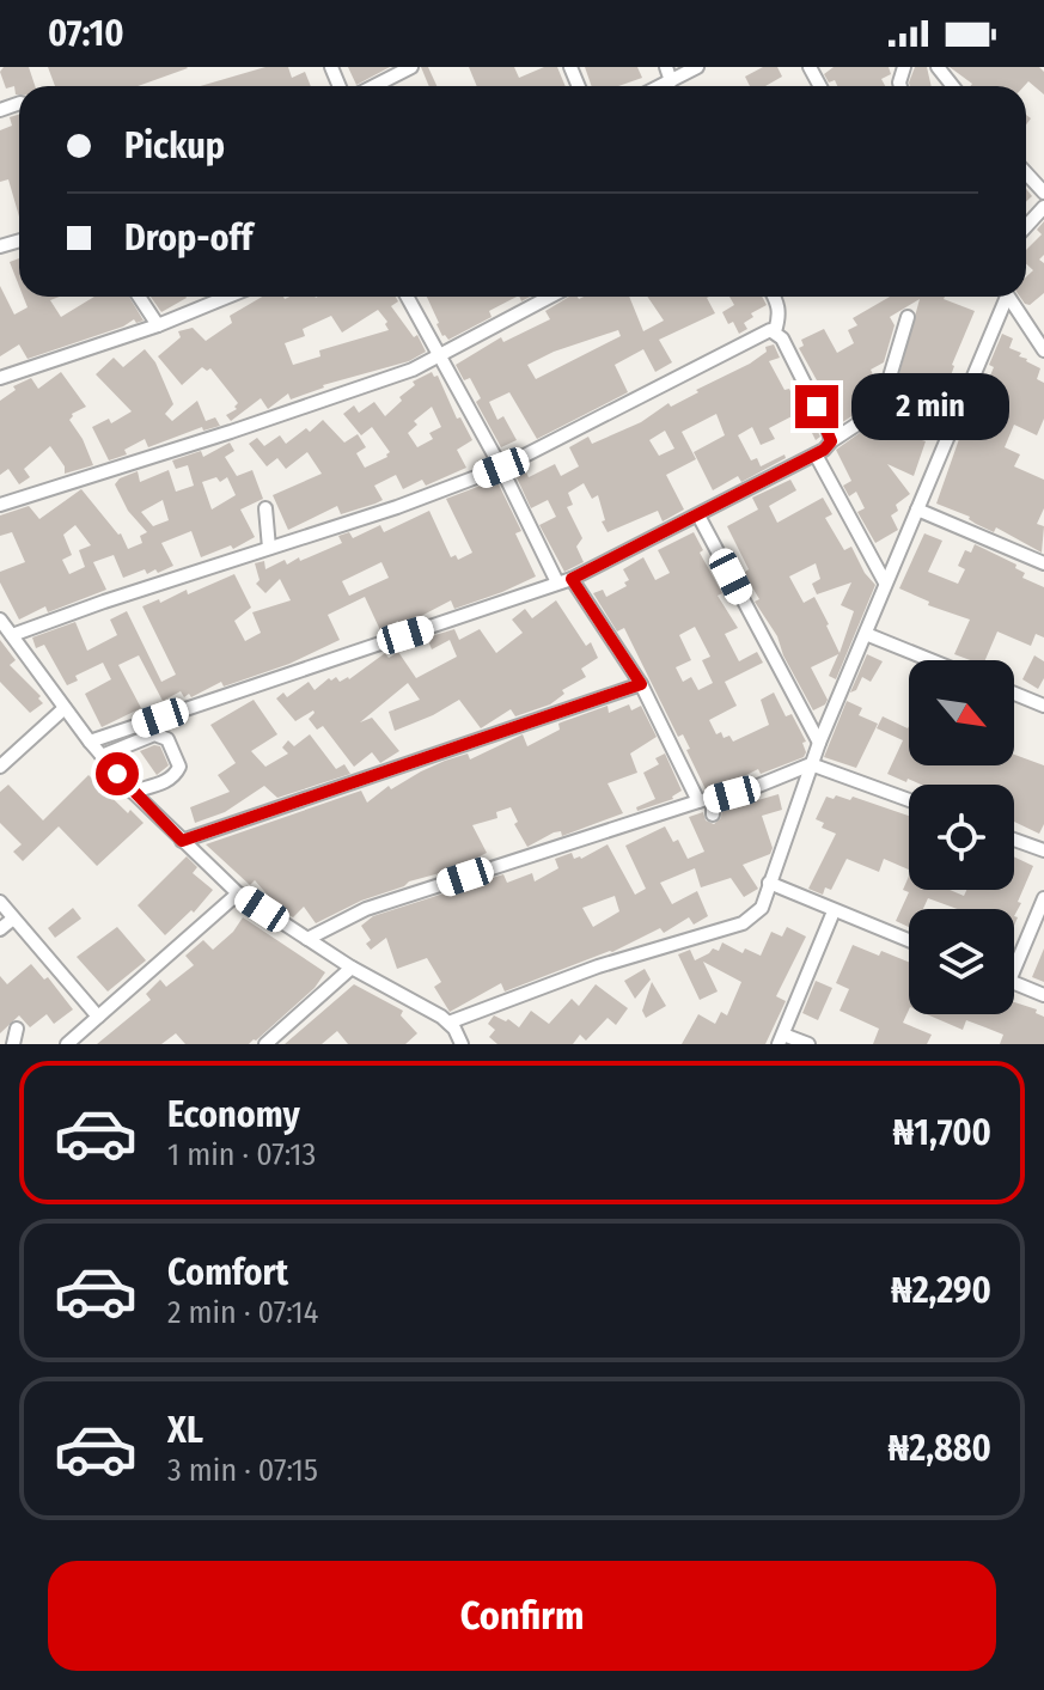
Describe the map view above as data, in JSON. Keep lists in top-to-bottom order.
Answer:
{
  "north": "bottom right",
  "page": {
    "status": "07:10",
    "banner": ["Pickup", "Drop-off"],
    "bubble": "2 min",
    "list": [
      {
        "name": "Economy",
        "note": "1 min · 07:13",
        "value": "₦1,700"
      },
      {
        "name": "Comfort",
        "note": "2 min · 07:14",
        "value": "₦2,290"
      },
      {
        "name": "XL",
        "note": "3 min · 07:15",
        "value": "₦2,880"
      }
    ],
    "buttons": "Confirm"
  }
}
